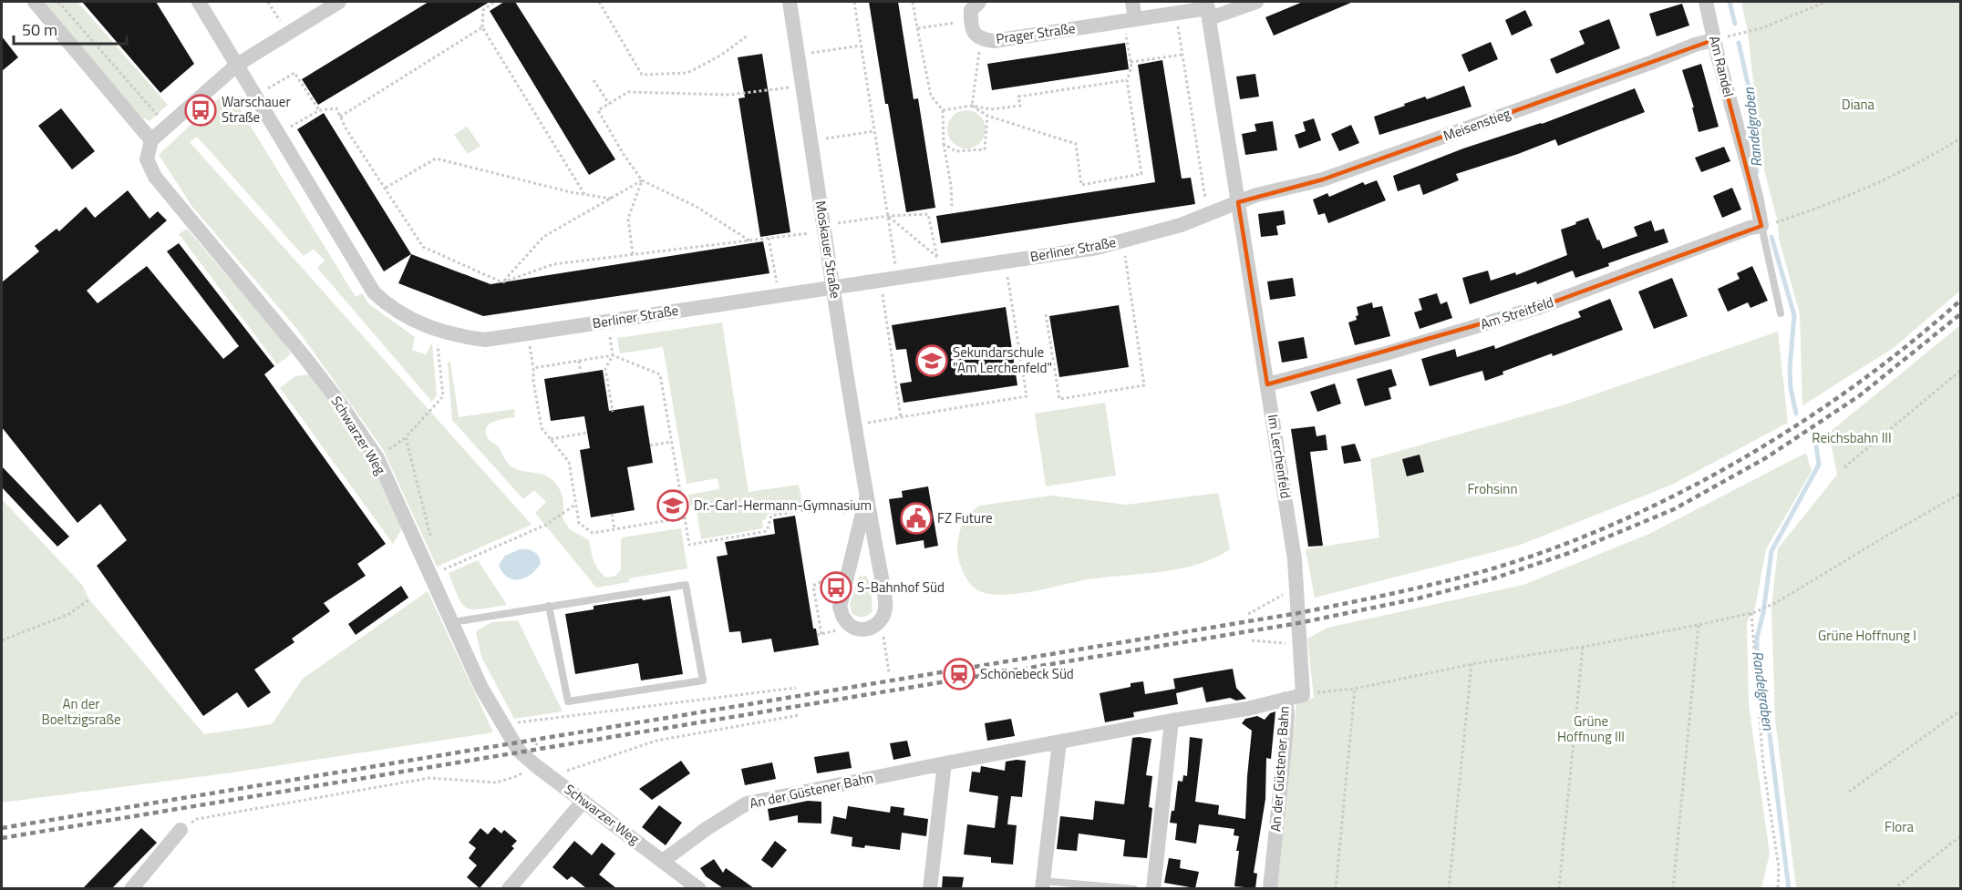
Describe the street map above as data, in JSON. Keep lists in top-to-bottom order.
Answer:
{
  "streets": {
    "street": [
      "Prager Straße",
      "Am Randel",
      "Meisenstieg",
      "Moskauer Straße",
      "Berliner Straße",
      "Am Streitfeld",
      "Schwarzer Weg",
      "Im Lerchenfeld",
      "An der Güstener Bahn"
    ]
  },
  "crossings": [
    ["Am Randel", "Meisenstieg"],
    ["Am Randel", "Am Streitfeld"],
    ["Meisenstieg", "Berliner Straße"],
    ["Meisenstieg", "Im Lerchenfeld"],
    ["Moskauer Straße", "Berliner Straße"],
    ["Berliner Straße", "Im Lerchenfeld"],
    ["Am Streitfeld", "Im Lerchenfeld"],
    ["Schwarzer Weg", "An der Güstener Bahn"]
  ],
  "water": ["Randelgraben"],
  "parks": [
    "Diana",
    "Reichsbahn III",
    "Frohsinn",
    "Grüne Hoffnung I",
    "An der Boeltzigsraße",
    "Grüne Hoffnung III",
    "Flora"
  ],
  "places": {
    "bus stop": ["Warschauer Straße", "S-Bahnhof Süd"],
    "school or university": ["Sekundarschule \"Am Lerchenfeld\"", "Dr.-Carl-Hermann-Gymnasium"],
    "public building": ["FZ Future"],
    "station": ["Schönebeck Süd"]
  },
  "scale_bar": "50 m"
}
